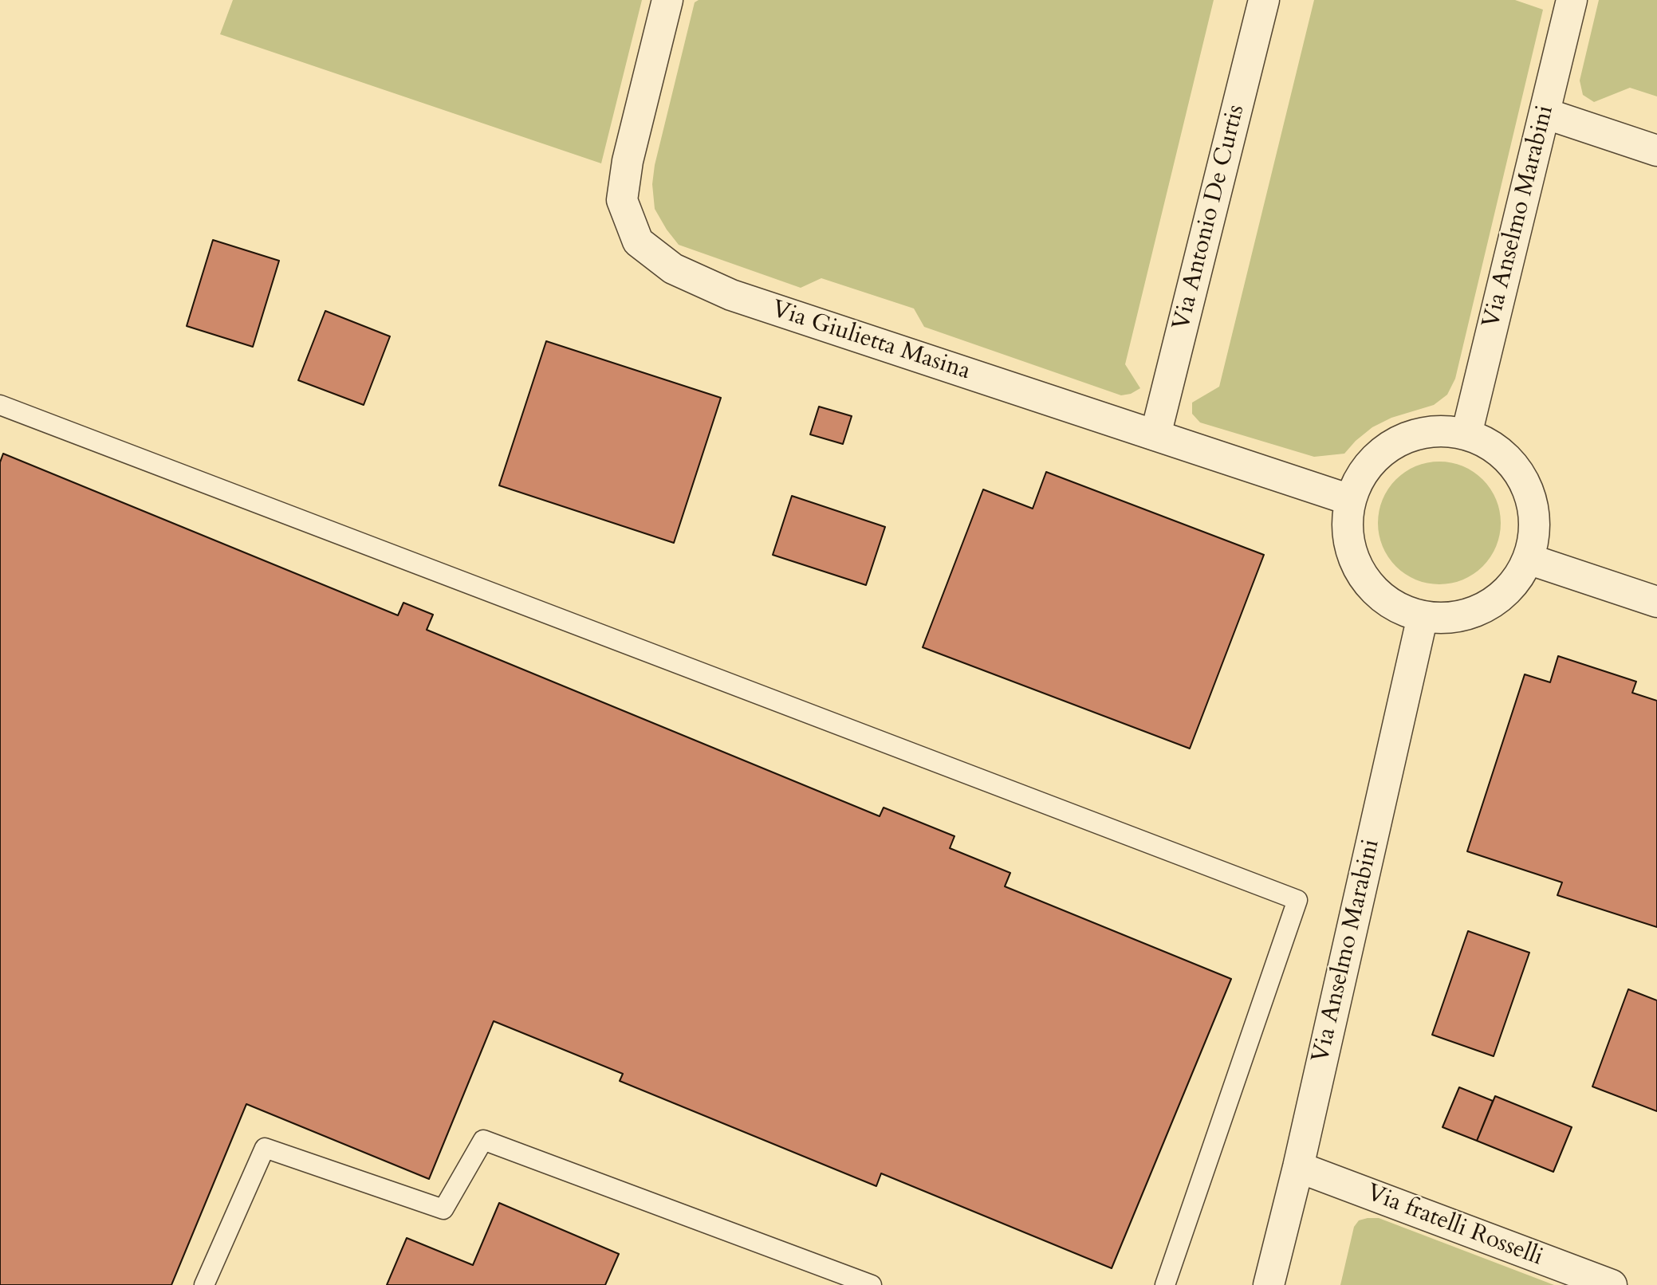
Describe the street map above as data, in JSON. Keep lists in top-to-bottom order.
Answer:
{
  "streets": {
    "street": [
      "Via Anselmo Marabini",
      "Via Antonio De Curtis",
      "Via Giulietta Masina",
      "Via fratelli Rosselli"
    ]
  },
  "crossings": [
    ["Via Anselmo Marabini", "Via Giulietta Masina"],
    ["Via Anselmo Marabini", "Via fratelli Rosselli"],
    ["Via Antonio De Curtis", "Via Giulietta Masina"]
  ]
}
